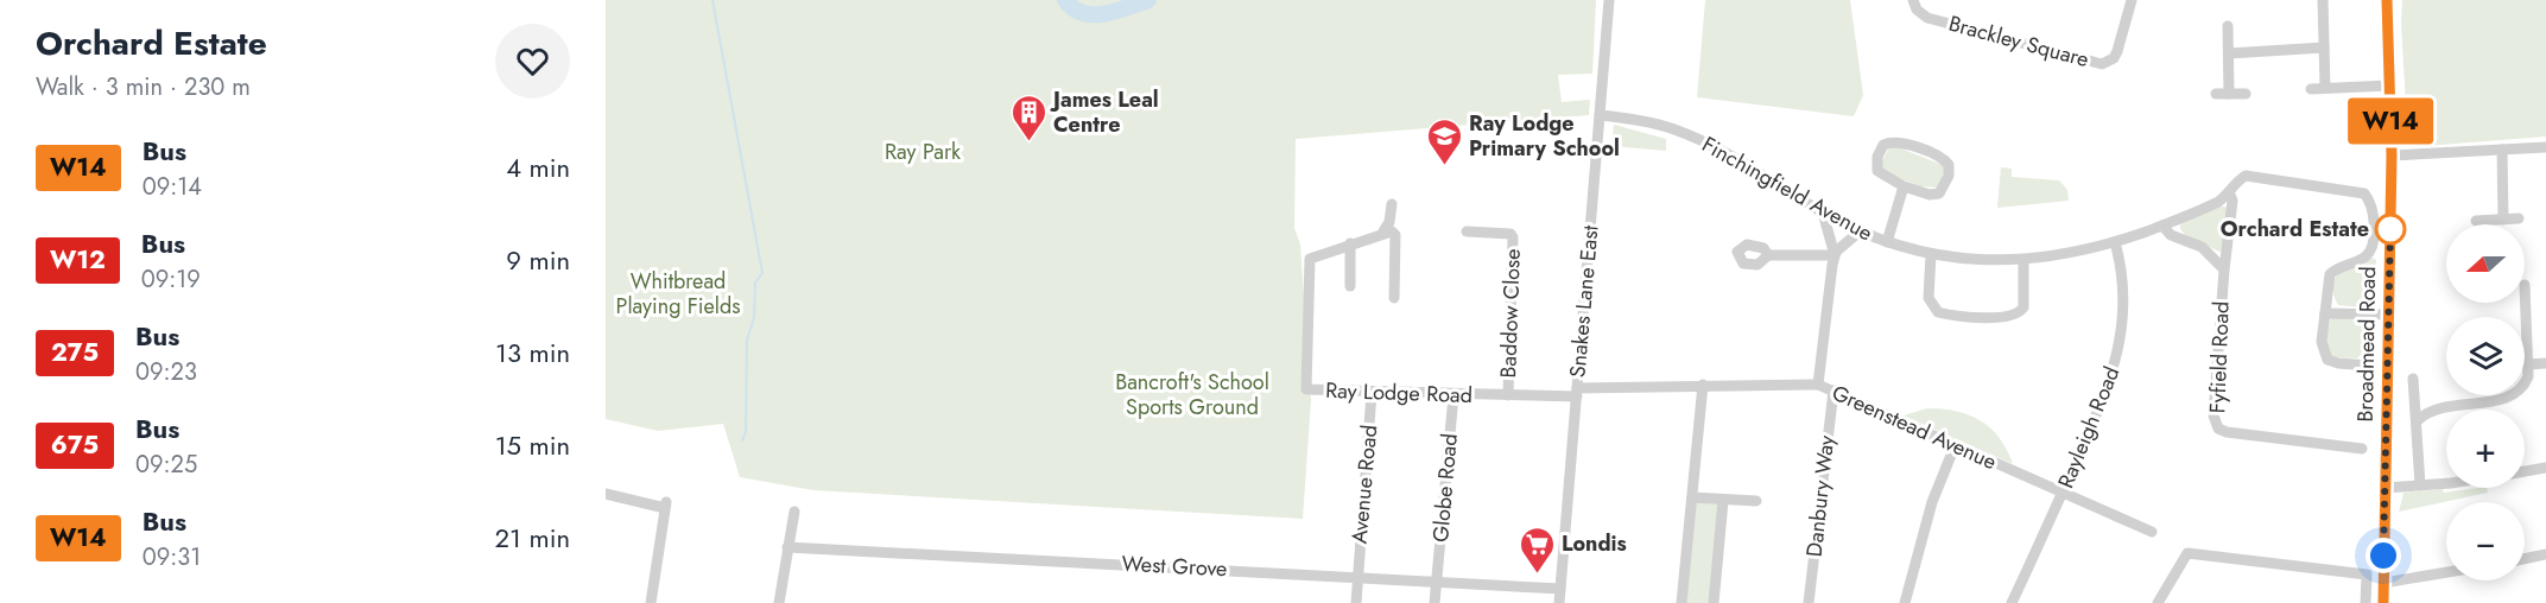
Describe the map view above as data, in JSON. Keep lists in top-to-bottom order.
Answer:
{
  "streets": {
    "main road": ["Broadmead Road"],
    "street": [
      "Brackley Square",
      "Finchingfield Avenue",
      "Snakes Lane East",
      "Baddow Close",
      "Fyfield Road",
      "Ray Lodge Road",
      "Greenstead Avenue",
      "Rayleigh Road",
      "Avenue Road",
      "Globe Road",
      "Danbury Way",
      "West Grove"
    ]
  },
  "crossings": [
    ["Finchingfield Avenue", "Snakes Lane East"],
    ["Finchingfield Avenue", "Fyfield Road"],
    ["Finchingfield Avenue", "Rayleigh Road"],
    ["Snakes Lane East", "Ray Lodge Road"],
    ["Snakes Lane East", "Greenstead Avenue"],
    ["Snakes Lane East", "West Grove"],
    ["Baddow Close", "Ray Lodge Road"],
    ["Ray Lodge Road", "Greenstead Avenue"],
    ["Ray Lodge Road", "Avenue Road"],
    ["Ray Lodge Road", "Globe Road"],
    ["Greenstead Avenue", "Rayleigh Road"],
    ["Greenstead Avenue", "Danbury Way"],
    ["Avenue Road", "West Grove"],
    ["Globe Road", "West Grove"]
  ],
  "parks": ["Ray Park", "Whitbread Playing Fields", "Bancroft's School Sports Ground"],
  "places": {
    "building": ["James Leal Centre"],
    "school or university": ["Ray Lodge Primary School"],
    "other": ["Orchard Estate"],
    "supermarket": ["Londis"]
  },
  "lines": ["bus line W14"],
  "north": "left",
  "page": {
    "heading": ["Orchard Estate", "Walk · 3 min · 230 m"],
    "on_map": "W14",
    "list": [
      {
        "mark": "W14",
        "name": "Bus",
        "note": "09:14",
        "value": "4 min"
      },
      {
        "mark": "W12",
        "name": "Bus",
        "note": "09:19",
        "value": "9 min"
      },
      {
        "mark": "275",
        "name": "Bus",
        "note": "09:23",
        "value": "13 min"
      },
      {
        "mark": "675",
        "name": "Bus",
        "note": "09:25",
        "value": "15 min"
      },
      {
        "mark": "W14",
        "name": "Bus",
        "note": "09:31",
        "value": "21 min"
      }
    ],
    "map_buttons": ["+", "−"]
  }
}
